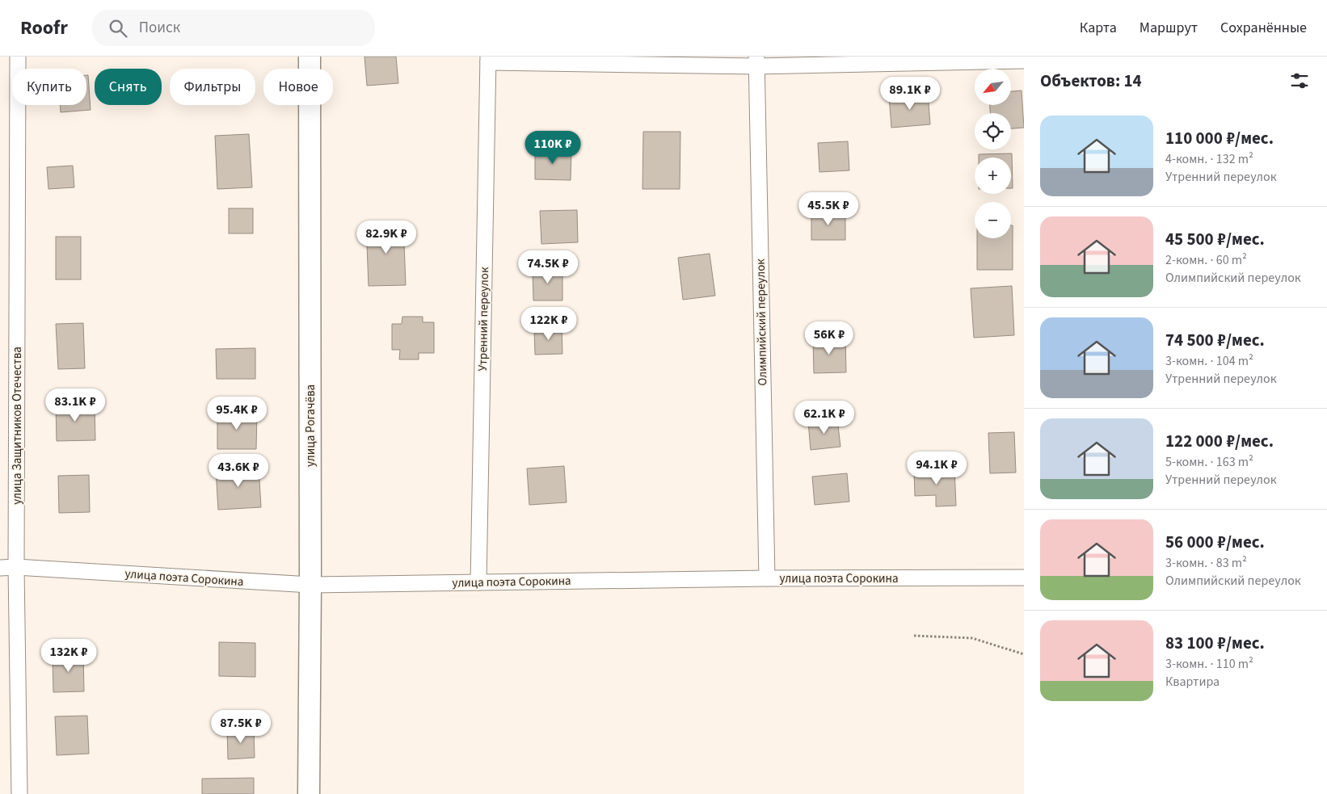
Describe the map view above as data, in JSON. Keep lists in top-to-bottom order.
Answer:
{
  "streets": {
    "street": [
      "Утренний переулок",
      "Олимпийский переулок",
      "улица Защитников Отечества",
      "улица Рогачёва",
      "улица поэта Сорокина"
    ]
  },
  "crossings": [
    ["Утренний переулок", "улица поэта Сорокина"],
    ["Олимпийский переулок", "улица поэта Сорокина"],
    ["улица Защитников Отечества", "улица поэта Сорокина"],
    ["улица Рогачёва", "улица поэта Сорокина"]
  ],
  "north": "bottom left",
  "page": {
    "header": "Roofr",
    "search": "Поиск",
    "nav": ["Карта", "Маршрут", "Сохранённые"],
    "heading": "Объектов: 14",
    "map_buttons": ["+", "−"],
    "chip": [
      "Купить",
      "Снять",
      "Фильтры",
      "Новое"
    ],
    "price": [
      "89.1K ₽",
      "110K ₽",
      "45.5K ₽",
      "82.9K ₽",
      "74.5K ₽",
      "122K ₽",
      "56K ₽",
      "83.1K ₽",
      "95.4K ₽",
      "62.1K ₽",
      "94.1K ₽",
      "43.6K ₽",
      "132K ₽",
      "87.5K ₽"
    ],
    "list": [
      {
        "name": "110 000 ₽/мес.",
        "note": "4-комн. · 132 m² · Утренний переулок"
      },
      {
        "name": "45 500 ₽/мес.",
        "note": "2-комн. · 60 m² · Олимпийский переулок"
      },
      {
        "name": "74 500 ₽/мес.",
        "note": "3-комн. · 104 m² · Утренний переулок"
      },
      {
        "name": "122 000 ₽/мес.",
        "note": "5-комн. · 163 m² · Утренний переулок"
      },
      {
        "name": "56 000 ₽/мес.",
        "note": "3-комн. · 83 m² · Олимпийский переулок"
      },
      {
        "name": "83 100 ₽/мес.",
        "note": "3-комн. · 110 m² · Квартира"
      }
    ]
  }
}
